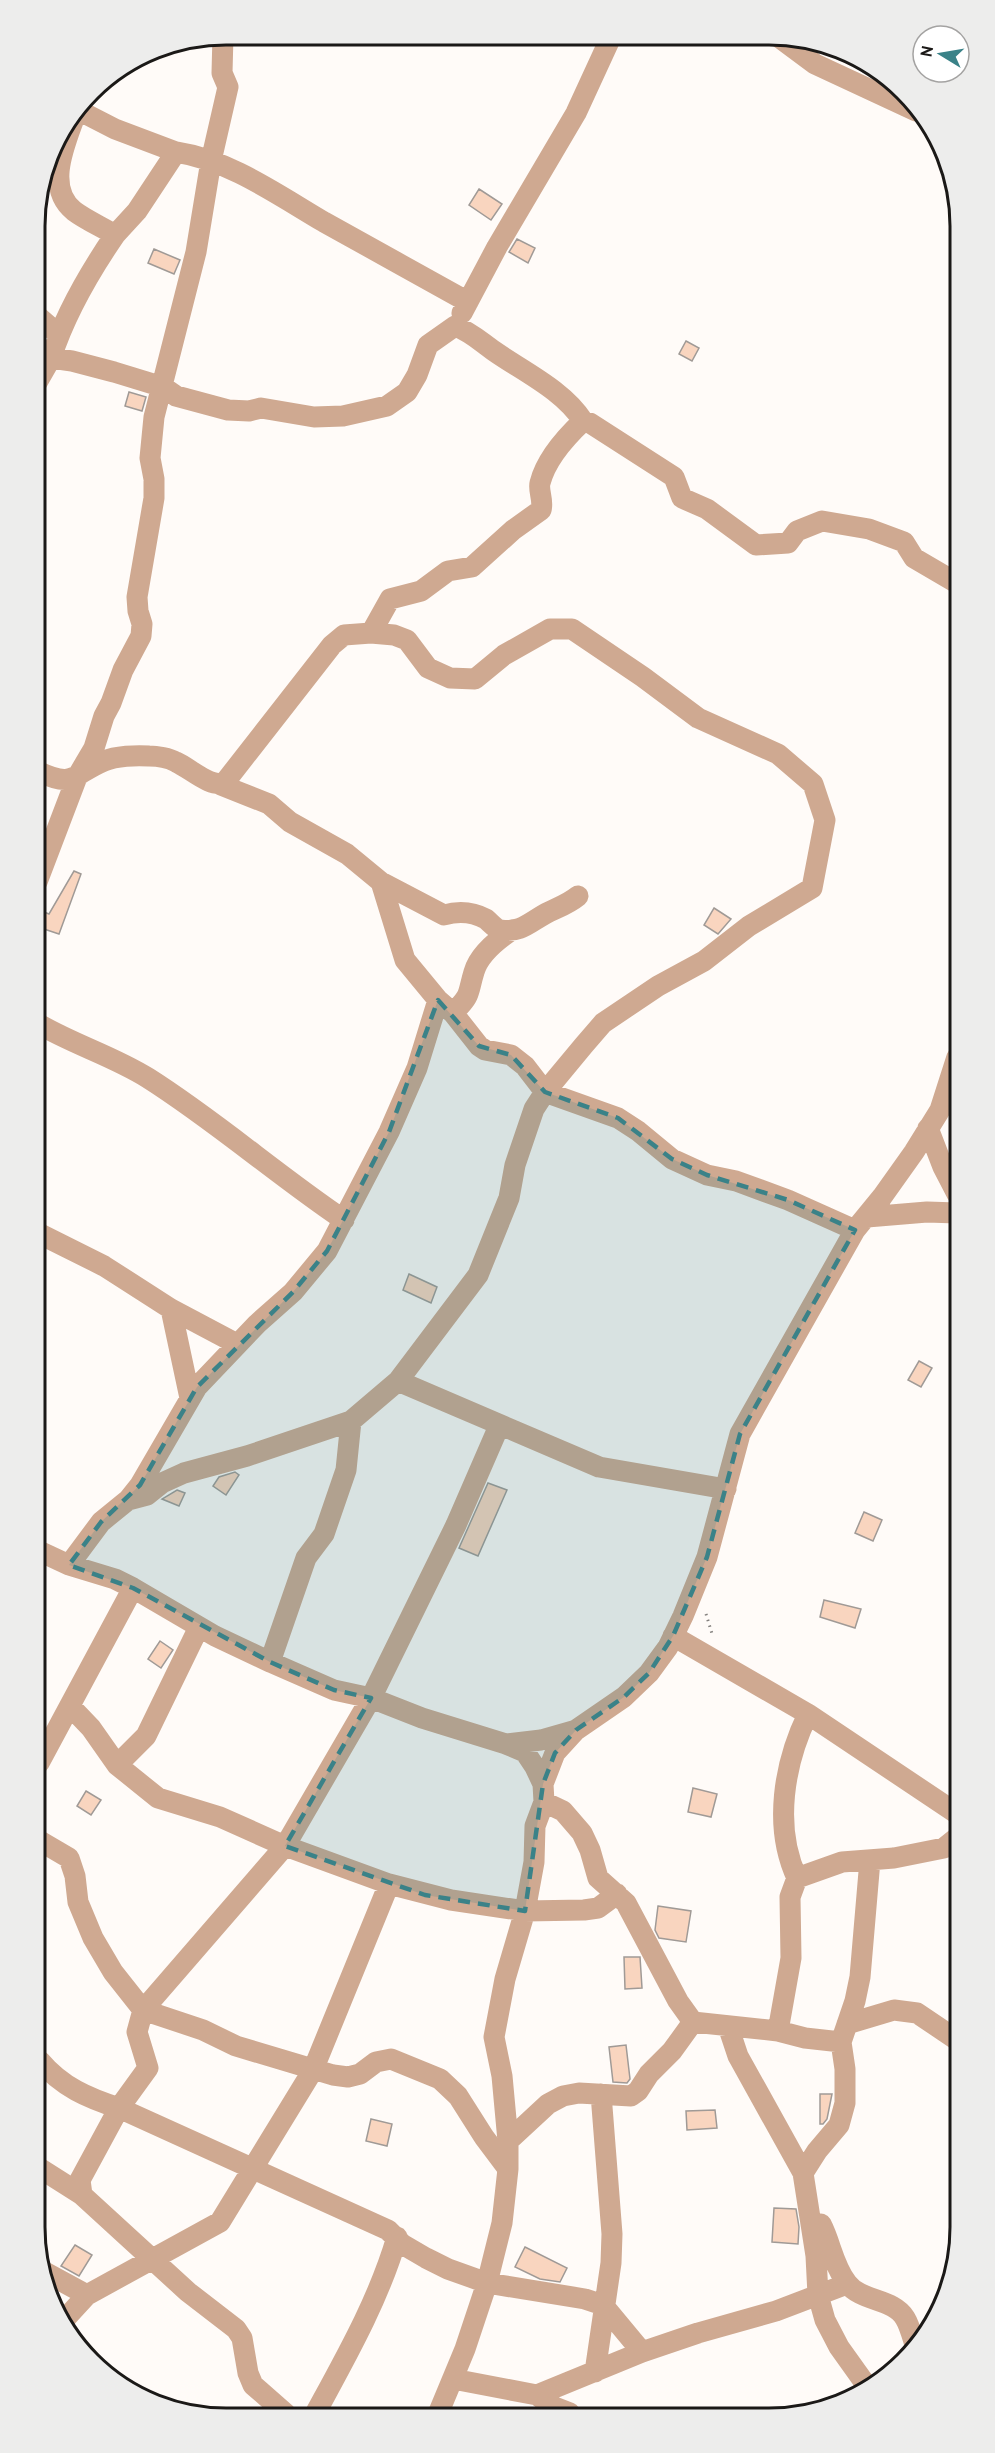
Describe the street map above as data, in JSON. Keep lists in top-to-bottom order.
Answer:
{
  "north": "left"
}
